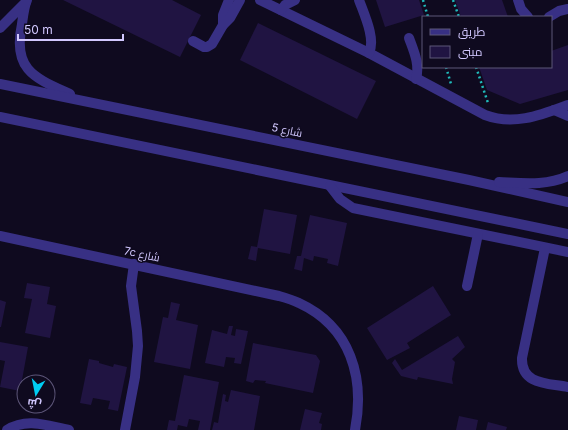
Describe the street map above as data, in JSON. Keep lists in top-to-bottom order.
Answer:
{
  "streets": {
    "street": ["شارع 5", "7c شارع"]
  },
  "legend": ["طريق", "مبنى"],
  "scale_bar": "50 m",
  "north": "bottom"
}
